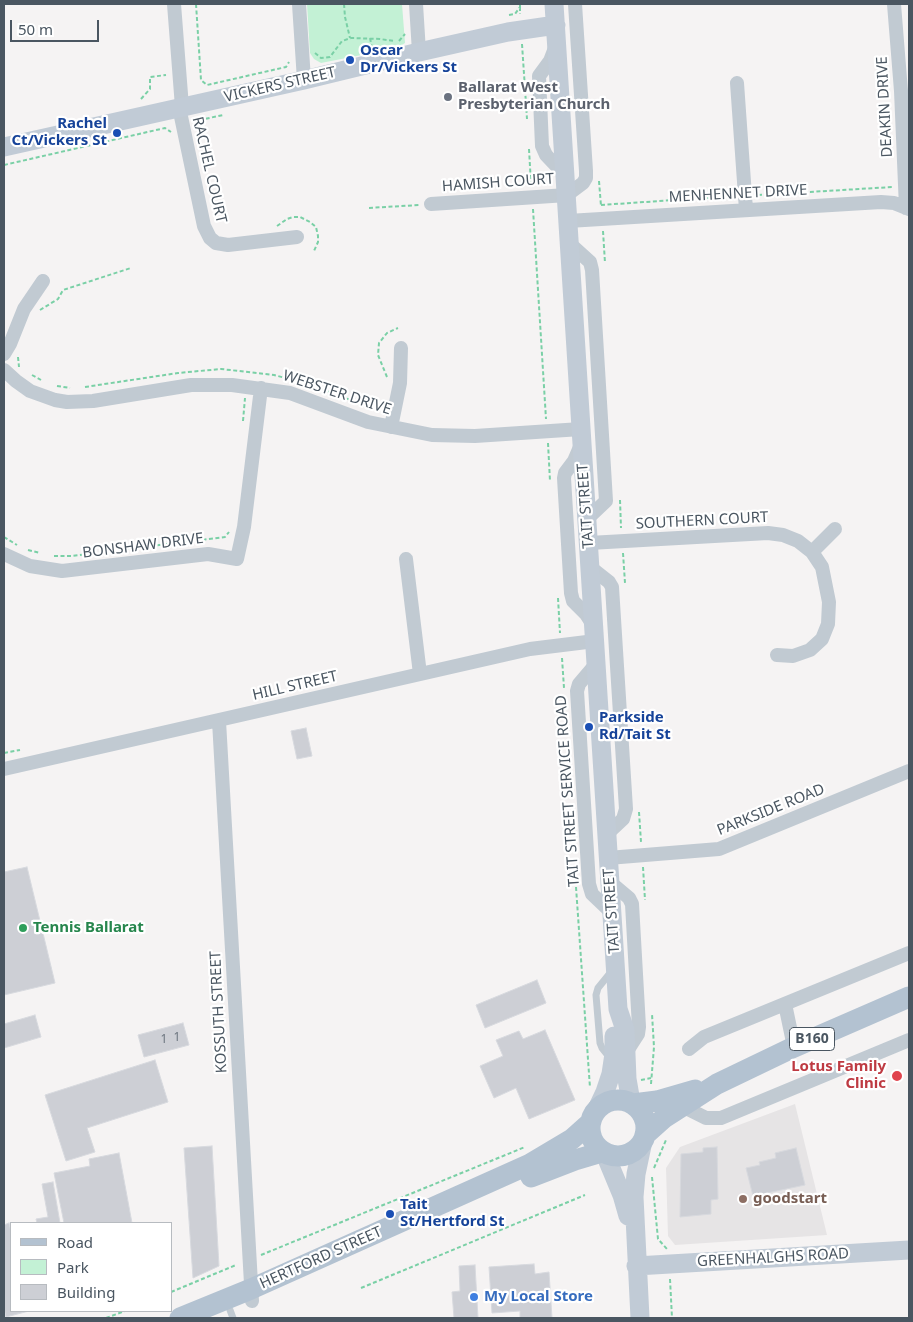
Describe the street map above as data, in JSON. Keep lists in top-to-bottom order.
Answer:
{
  "streets": {
    "main road": ["B160", "HERTFORD STREET"],
    "street": [
      "VICKERS STREET",
      "DEAKIN DRIVE",
      "RACHEL COURT",
      "HAMISH COURT",
      "MENHENNET DRIVE",
      "WEBSTER DRIVE",
      "TAIT STREET",
      "SOUTHERN COURT",
      "BONSHAW DRIVE",
      "HILL STREET",
      "TAIT STREET SERVICE ROAD",
      "PARKSIDE ROAD",
      "KOSSUTH STREET",
      "GREENHALGHS ROAD"
    ]
  },
  "crossings": [
    ["VICKERS STREET", "RACHEL COURT"],
    ["VICKERS STREET", "TAIT STREET"],
    ["DEAKIN DRIVE", "MENHENNET DRIVE"],
    ["HAMISH COURT", "TAIT STREET"],
    ["MENHENNET DRIVE", "TAIT STREET"],
    ["WEBSTER DRIVE", "TAIT STREET"],
    ["WEBSTER DRIVE", "BONSHAW DRIVE"],
    ["TAIT STREET", "SOUTHERN COURT"],
    ["TAIT STREET", "HILL STREET"],
    ["TAIT STREET", "TAIT STREET SERVICE ROAD"],
    ["TAIT STREET", "PARKSIDE ROAD"],
    ["TAIT STREET", "B160"],
    ["TAIT STREET", "HERTFORD STREET"],
    ["HILL STREET", "KOSSUTH STREET"],
    ["KOSSUTH STREET", "HERTFORD STREET"],
    ["B160", "HERTFORD STREET"]
  ],
  "places": [
    "Oscar Dr/Vickers St",
    "Ballarat West Presbyterian Church",
    "Rachel Ct/Vickers St",
    "Parkside Rd/Tait St",
    "Tennis Ballarat",
    "Lotus Family Clinic",
    "goodstart",
    "Tait St/Hertford St",
    "My Local Store"
  ],
  "house_numbers": ["1", "1"],
  "legend": ["Road", "Park", "Building"],
  "scale_bar": "50 m"
}
